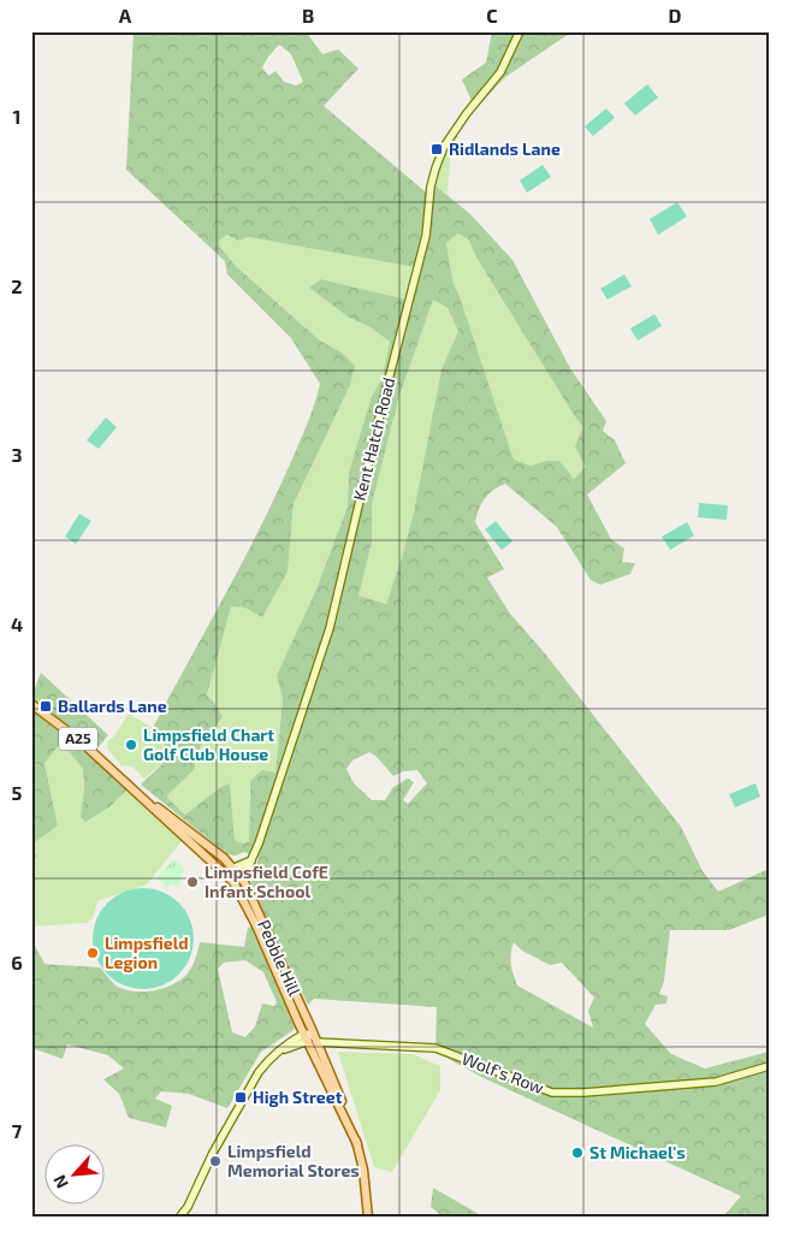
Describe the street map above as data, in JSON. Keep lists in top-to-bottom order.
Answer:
{
  "streets": {
    "main road": [
      "Kent Hatch Road",
      "A25",
      "Pebble Hill",
      "Wolf's Row"
    ]
  },
  "crossings": [
    ["Kent Hatch Road", "A25"],
    ["Kent Hatch Road", "Pebble Hill"],
    ["A25", "Pebble Hill"],
    ["A25", "Wolf's Row"],
    ["Pebble Hill", "Wolf's Row"]
  ],
  "places": {
    "transit": ["Ridlands Lane", "Ballards Lane", "High Street"],
    "other": [
      "Limpsfield Chart Golf Club House",
      "Limpsfield CofE Infant School",
      "Limpsfield Legion",
      "St Michael's",
      "Limpsfield Memorial Stores"
    ]
  },
  "north": "bottom left",
  "grid": {
    "columns": [
      "A",
      "B",
      "C",
      "D"
    ],
    "rows": [
      "1",
      "2",
      "3",
      "4",
      "5",
      "6",
      "7"
    ]
  }
}
